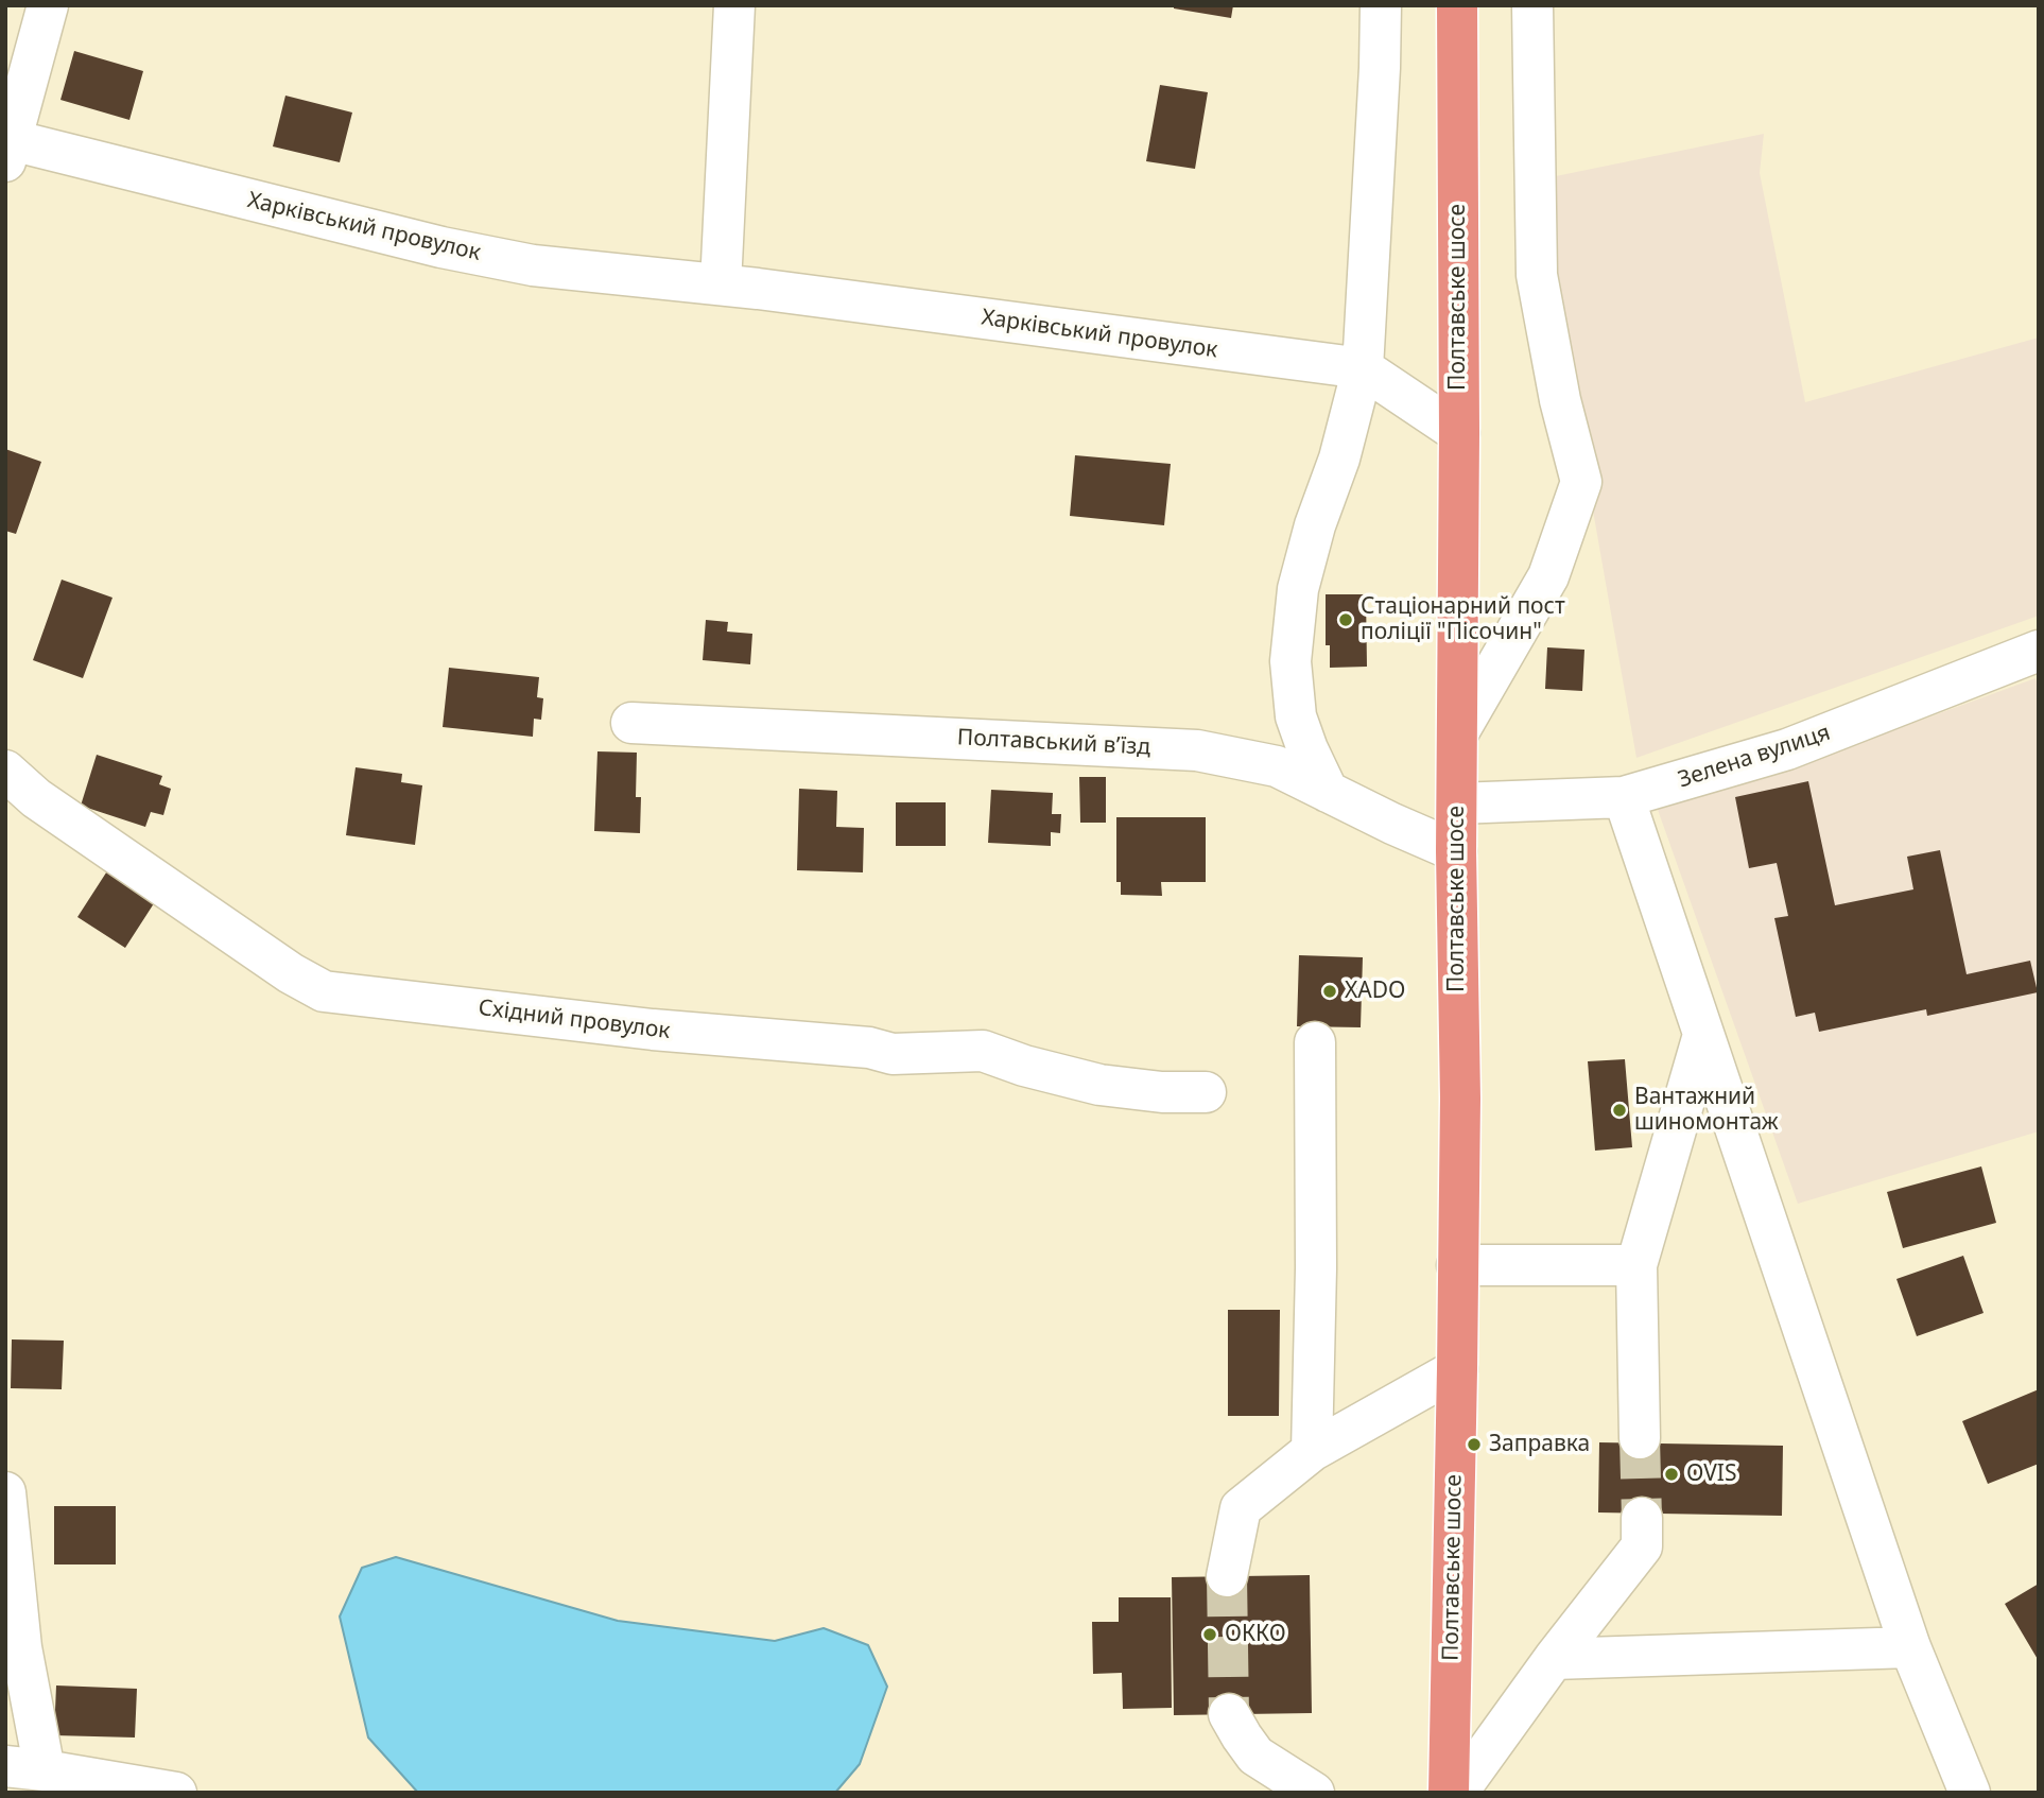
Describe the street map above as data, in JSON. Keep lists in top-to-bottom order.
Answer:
{
  "streets": {
    "highway": ["Полтавське шосе"],
    "street": [
      "Харківський провулок",
      "Полтавський в’їзд",
      "Зелена вулиця",
      "Східний провулок"
    ]
  },
  "crossings": [
    ["Харківський провулок", "Полтавське шосе"],
    ["Полтавське шосе", "Полтавський в’їзд"],
    ["Полтавське шосе", "Зелена вулиця"]
  ],
  "places": [
    "Стаціонарний пост поліції \"Пісочин\"",
    "XADO",
    "Вантажний шиномонтаж",
    "Заправка",
    "OVIS",
    "ОККО"
  ]
}
